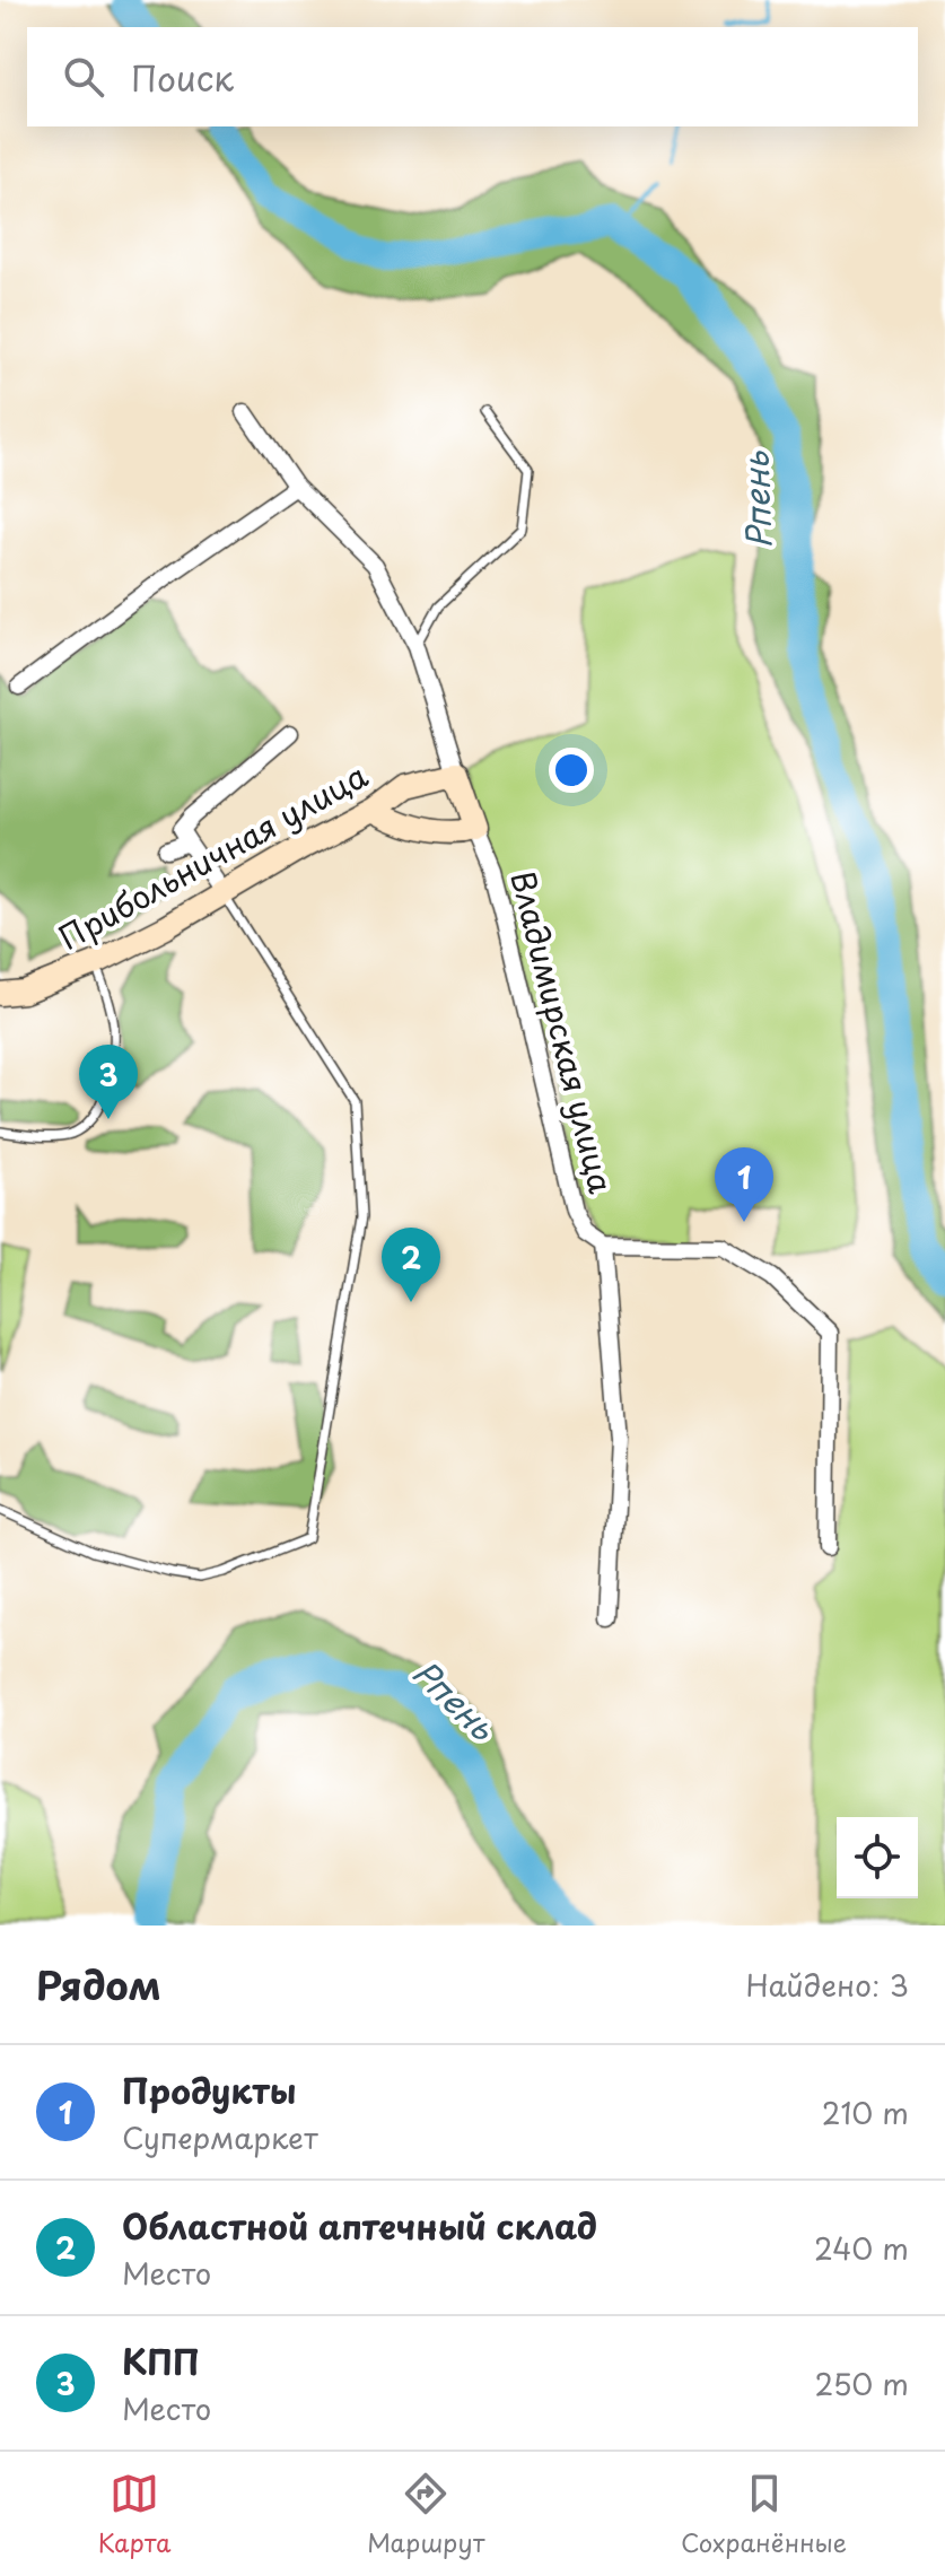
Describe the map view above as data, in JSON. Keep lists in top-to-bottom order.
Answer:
{
  "streets": {
    "street": ["Прибольничная улица", "Владимирская улица"]
  },
  "water": ["Рпень"],
  "page": {
    "search": "Поиск",
    "pins": ["3", "1", "2"],
    "heading": ["Рядом", "Найдено: 3"],
    "list": [
      {
        "mark": "1",
        "name": "Продукты",
        "note": "Супермаркет",
        "value": "210 m"
      },
      {
        "mark": "2",
        "name": "Областной аптечный склад",
        "note": "Место",
        "value": "240 m"
      },
      {
        "mark": "3",
        "name": "КПП",
        "note": "Место",
        "value": "250 m"
      }
    ],
    "nav": ["Карта", "Маршрут", "Сохранённые"]
  }
}
